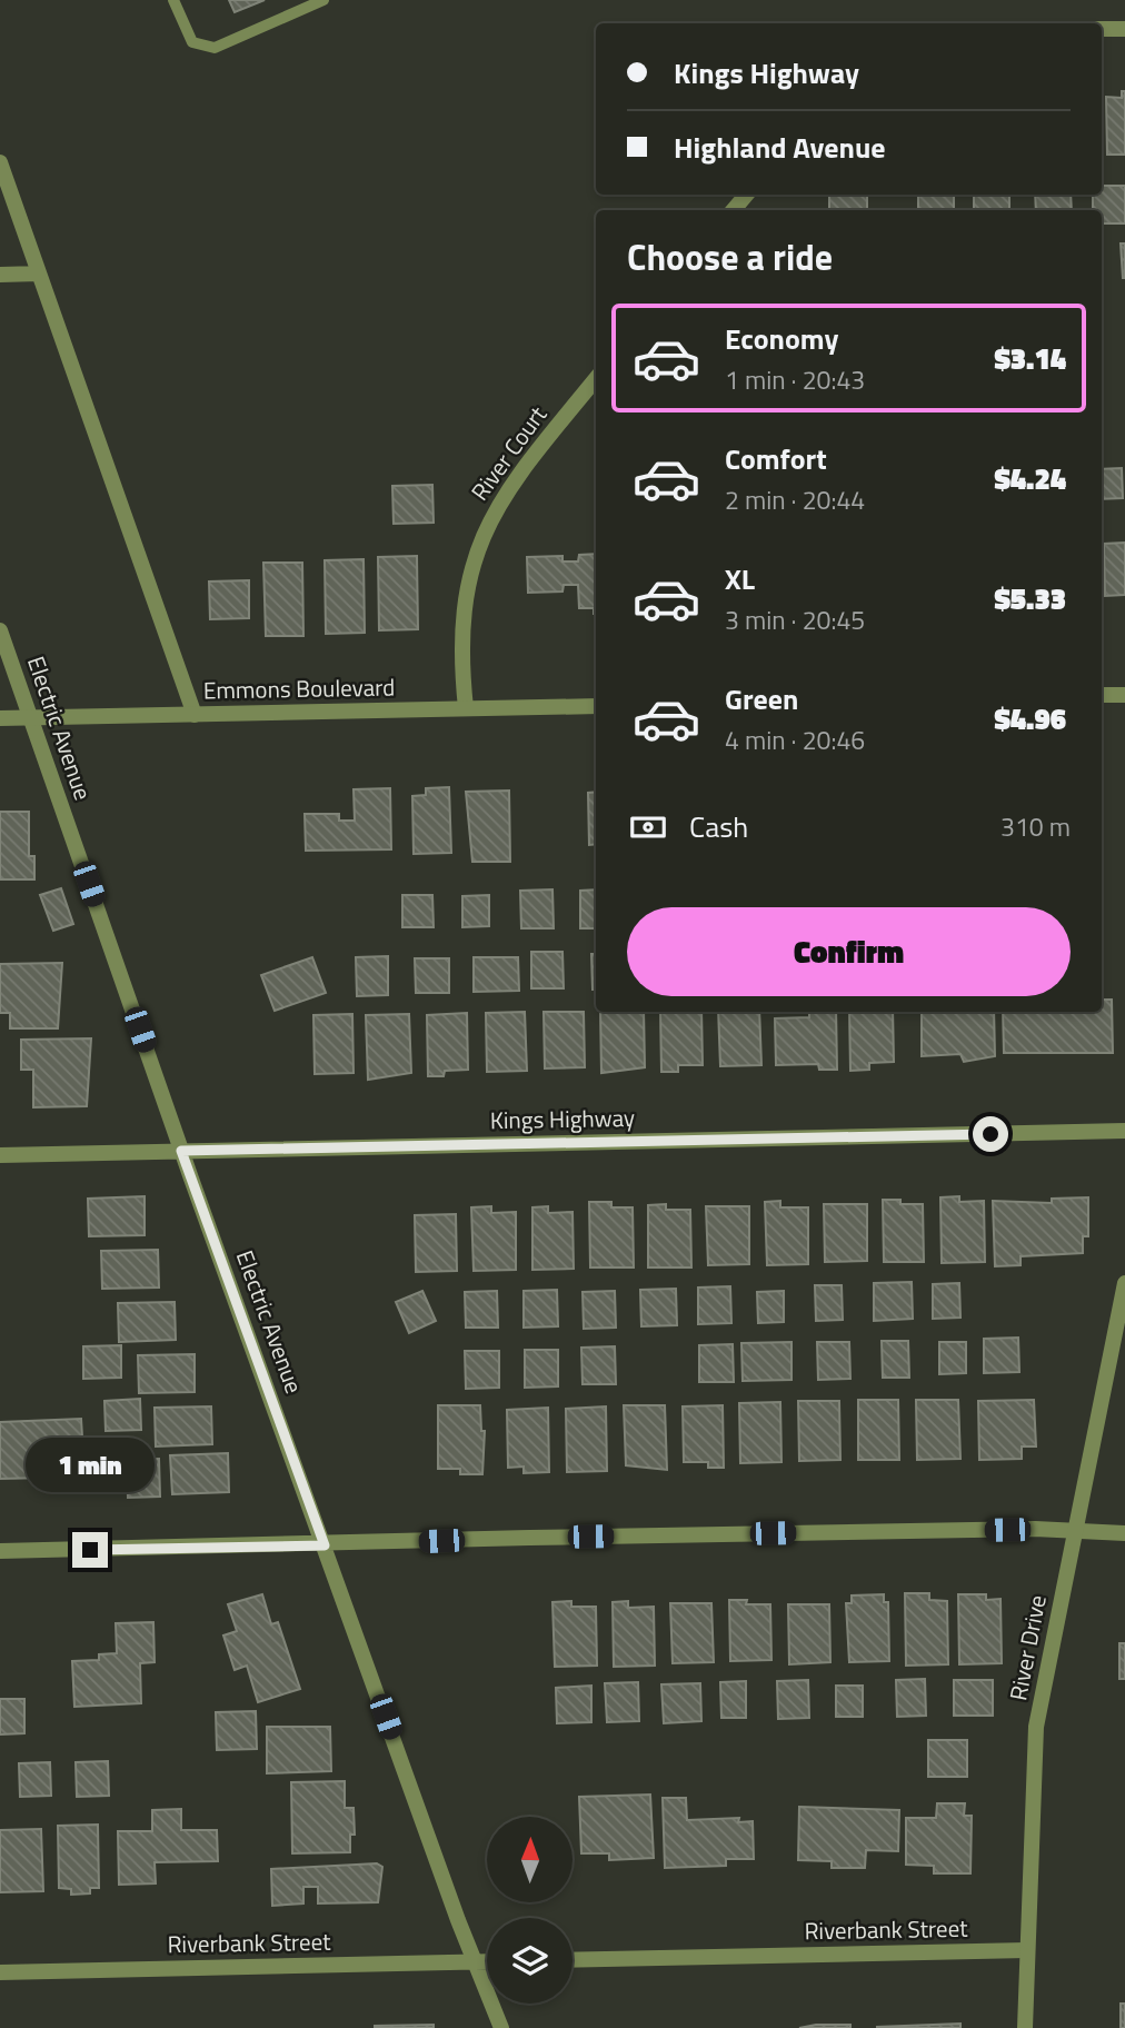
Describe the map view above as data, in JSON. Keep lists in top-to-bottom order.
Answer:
{
  "streets": {
    "street": [
      "River Court",
      "Emmons Boulevard",
      "Electric Avenue",
      "Kings Highway",
      "River Drive",
      "Riverbank Street"
    ]
  },
  "crossings": [
    ["River Court", "Emmons Boulevard"],
    ["Emmons Boulevard", "Electric Avenue"],
    ["Electric Avenue", "Kings Highway"],
    ["Electric Avenue", "Riverbank Street"],
    ["River Drive", "Riverbank Street"]
  ],
  "north": "top",
  "page": {
    "banner": ["Kings Highway", "Highland Avenue"],
    "heading": "Choose a ride",
    "list": [
      {
        "name": "Economy",
        "note": "1 min · 20:43",
        "value": "$3.14"
      },
      {
        "name": "Comfort",
        "note": "2 min · 20:44",
        "value": "$4.24"
      },
      {
        "name": "XL",
        "note": "3 min · 20:45",
        "value": "$5.33"
      },
      {
        "name": "Green",
        "note": "4 min · 20:46",
        "value": "$4.96"
      }
    ],
    "pay": ["Cash", "310 m"],
    "buttons": "Confirm",
    "bubble": "1 min"
  }
}
